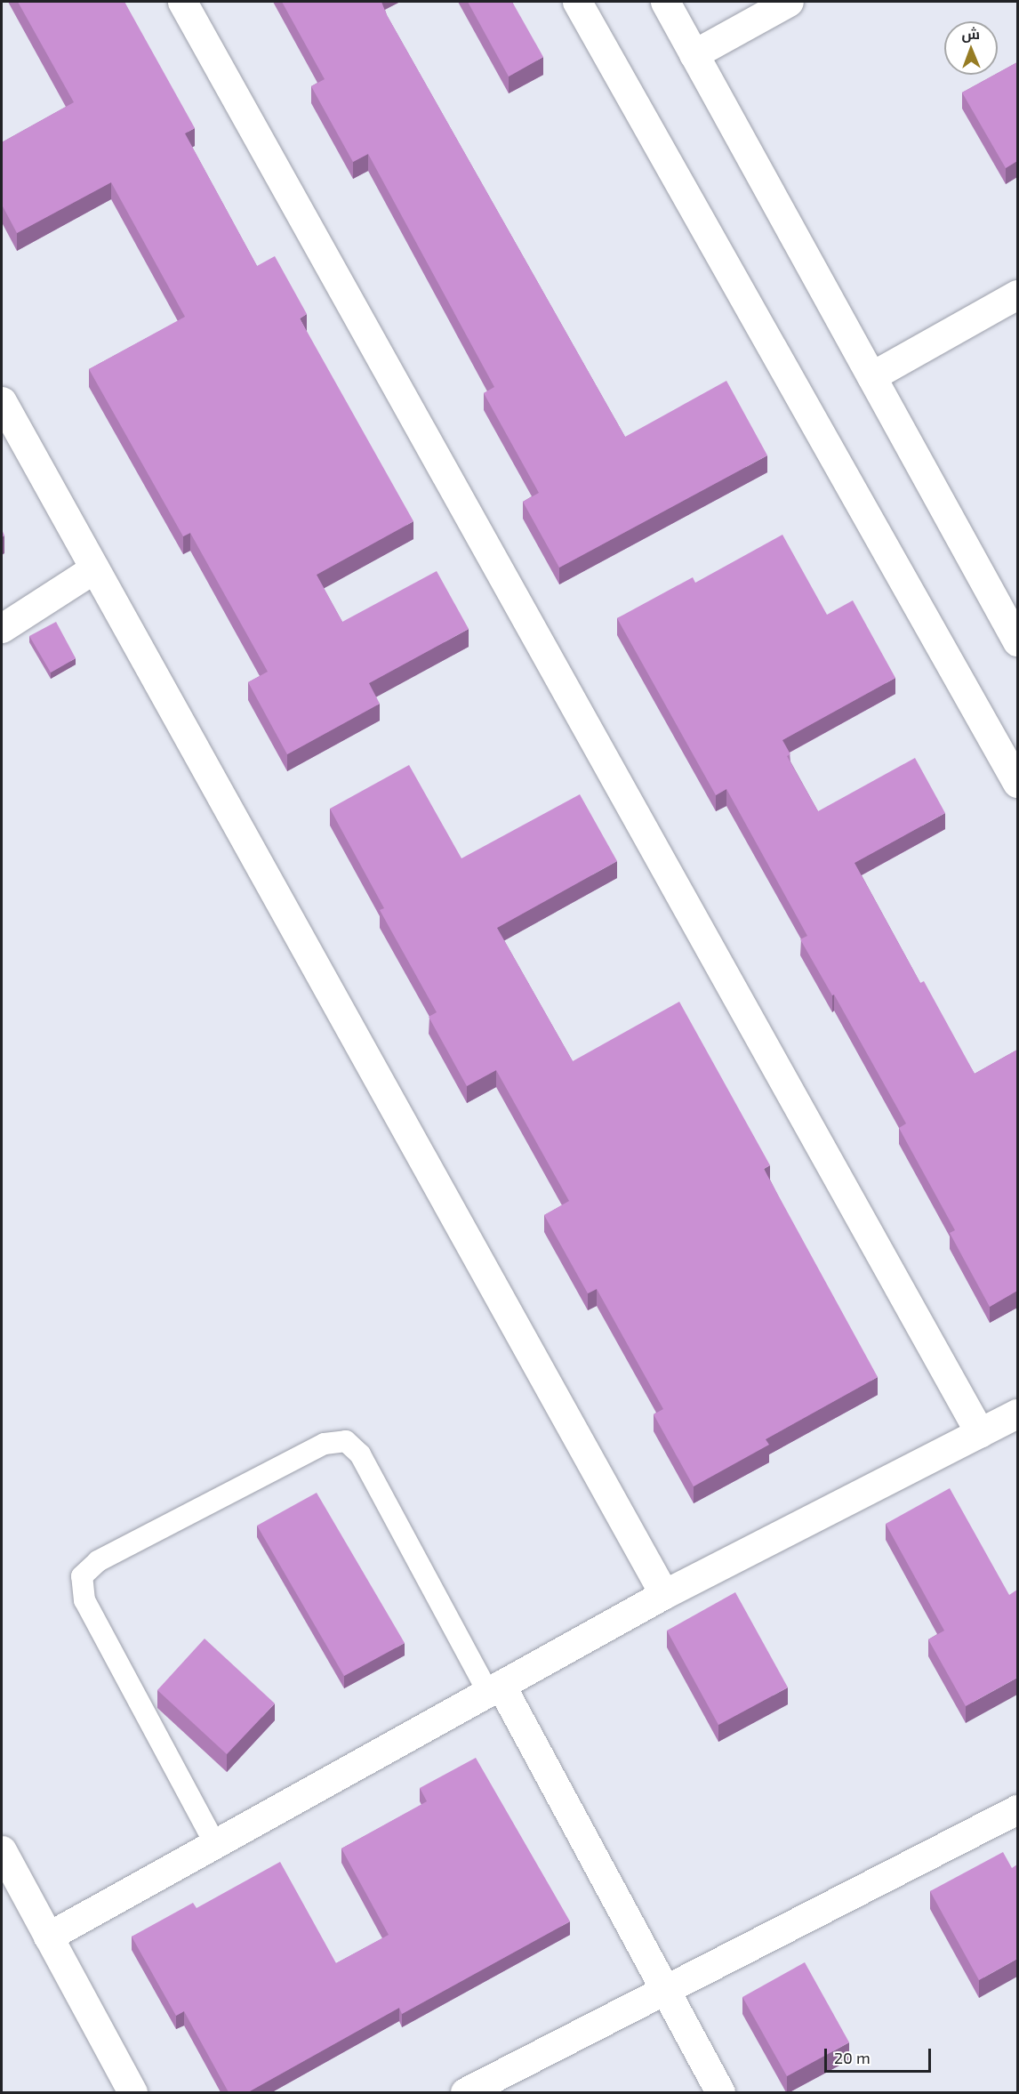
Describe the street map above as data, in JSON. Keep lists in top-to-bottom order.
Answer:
{
  "scale_bar": "20 m",
  "north": "top"
}
